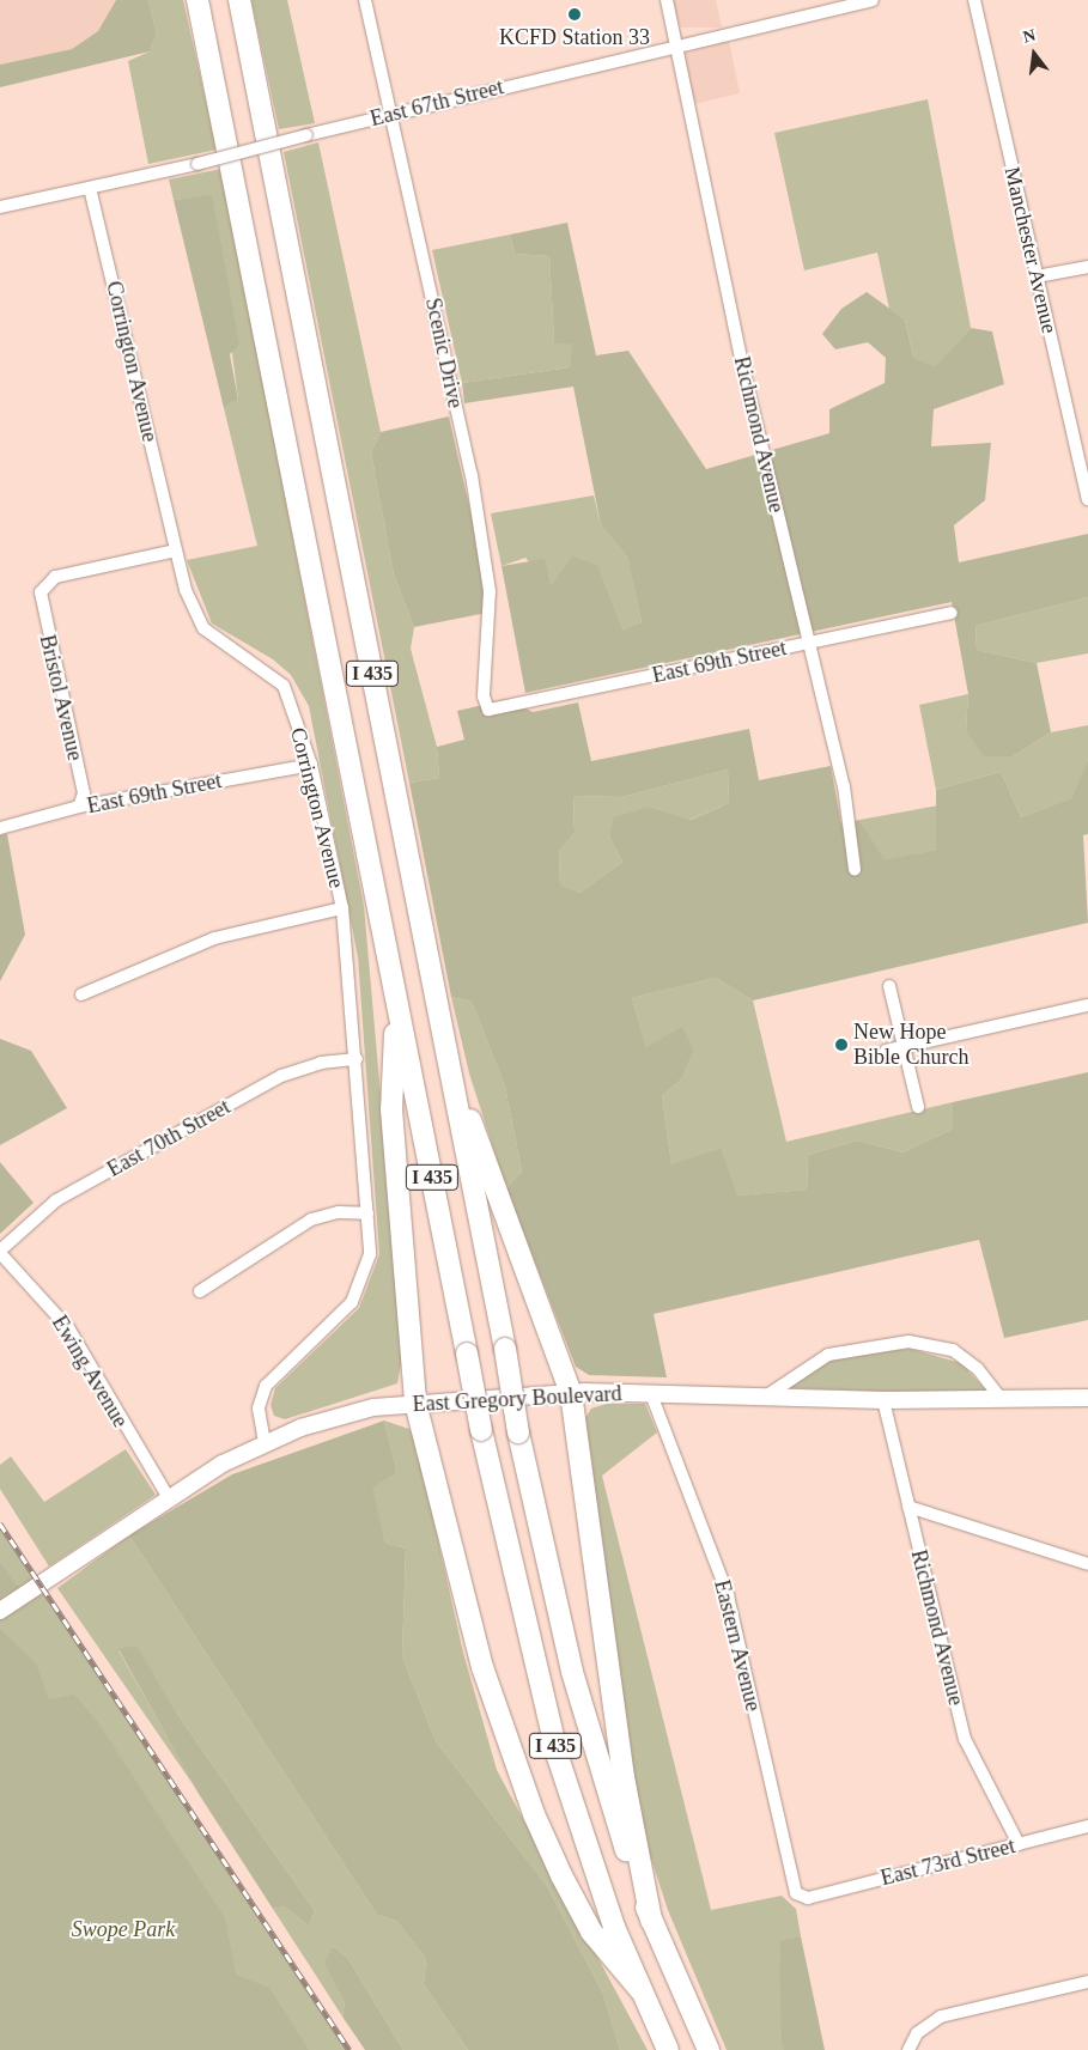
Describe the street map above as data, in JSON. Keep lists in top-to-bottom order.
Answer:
{
  "streets": {
    "highway": ["I 435"],
    "main road": ["East Gregory Boulevard"],
    "street": [
      "East 67th Street",
      "Manchester Avenue",
      "Scenic Drive",
      "Corrington Avenue",
      "Richmond Avenue",
      "East 69th Street",
      "Bristol Avenue",
      "East 70th Street",
      "Ewing Avenue",
      "Eastern Avenue",
      "East 73rd Street"
    ]
  },
  "crossings": [
    ["East 67th Street", "Scenic Drive"],
    ["East 67th Street", "Corrington Avenue"],
    ["East 67th Street", "Richmond Avenue"],
    ["Scenic Drive", "East 69th Street"],
    ["Corrington Avenue", "East 69th Street"],
    ["Corrington Avenue", "Bristol Avenue"],
    ["Corrington Avenue", "East 70th Street"],
    ["Corrington Avenue", "East Gregory Boulevard"],
    ["Richmond Avenue", "East 69th Street"],
    ["Richmond Avenue", "East Gregory Boulevard"],
    ["Richmond Avenue", "East 73rd Street"],
    ["East 69th Street", "Bristol Avenue"],
    ["East 70th Street", "Ewing Avenue"],
    ["Ewing Avenue", "East Gregory Boulevard"],
    ["East Gregory Boulevard", "Eastern Avenue"],
    ["Eastern Avenue", "East 73rd Street"]
  ],
  "parks": ["Swope Park"],
  "places": ["KCFD Station 33", "New Hope Bible Church"],
  "north": "top"
}
